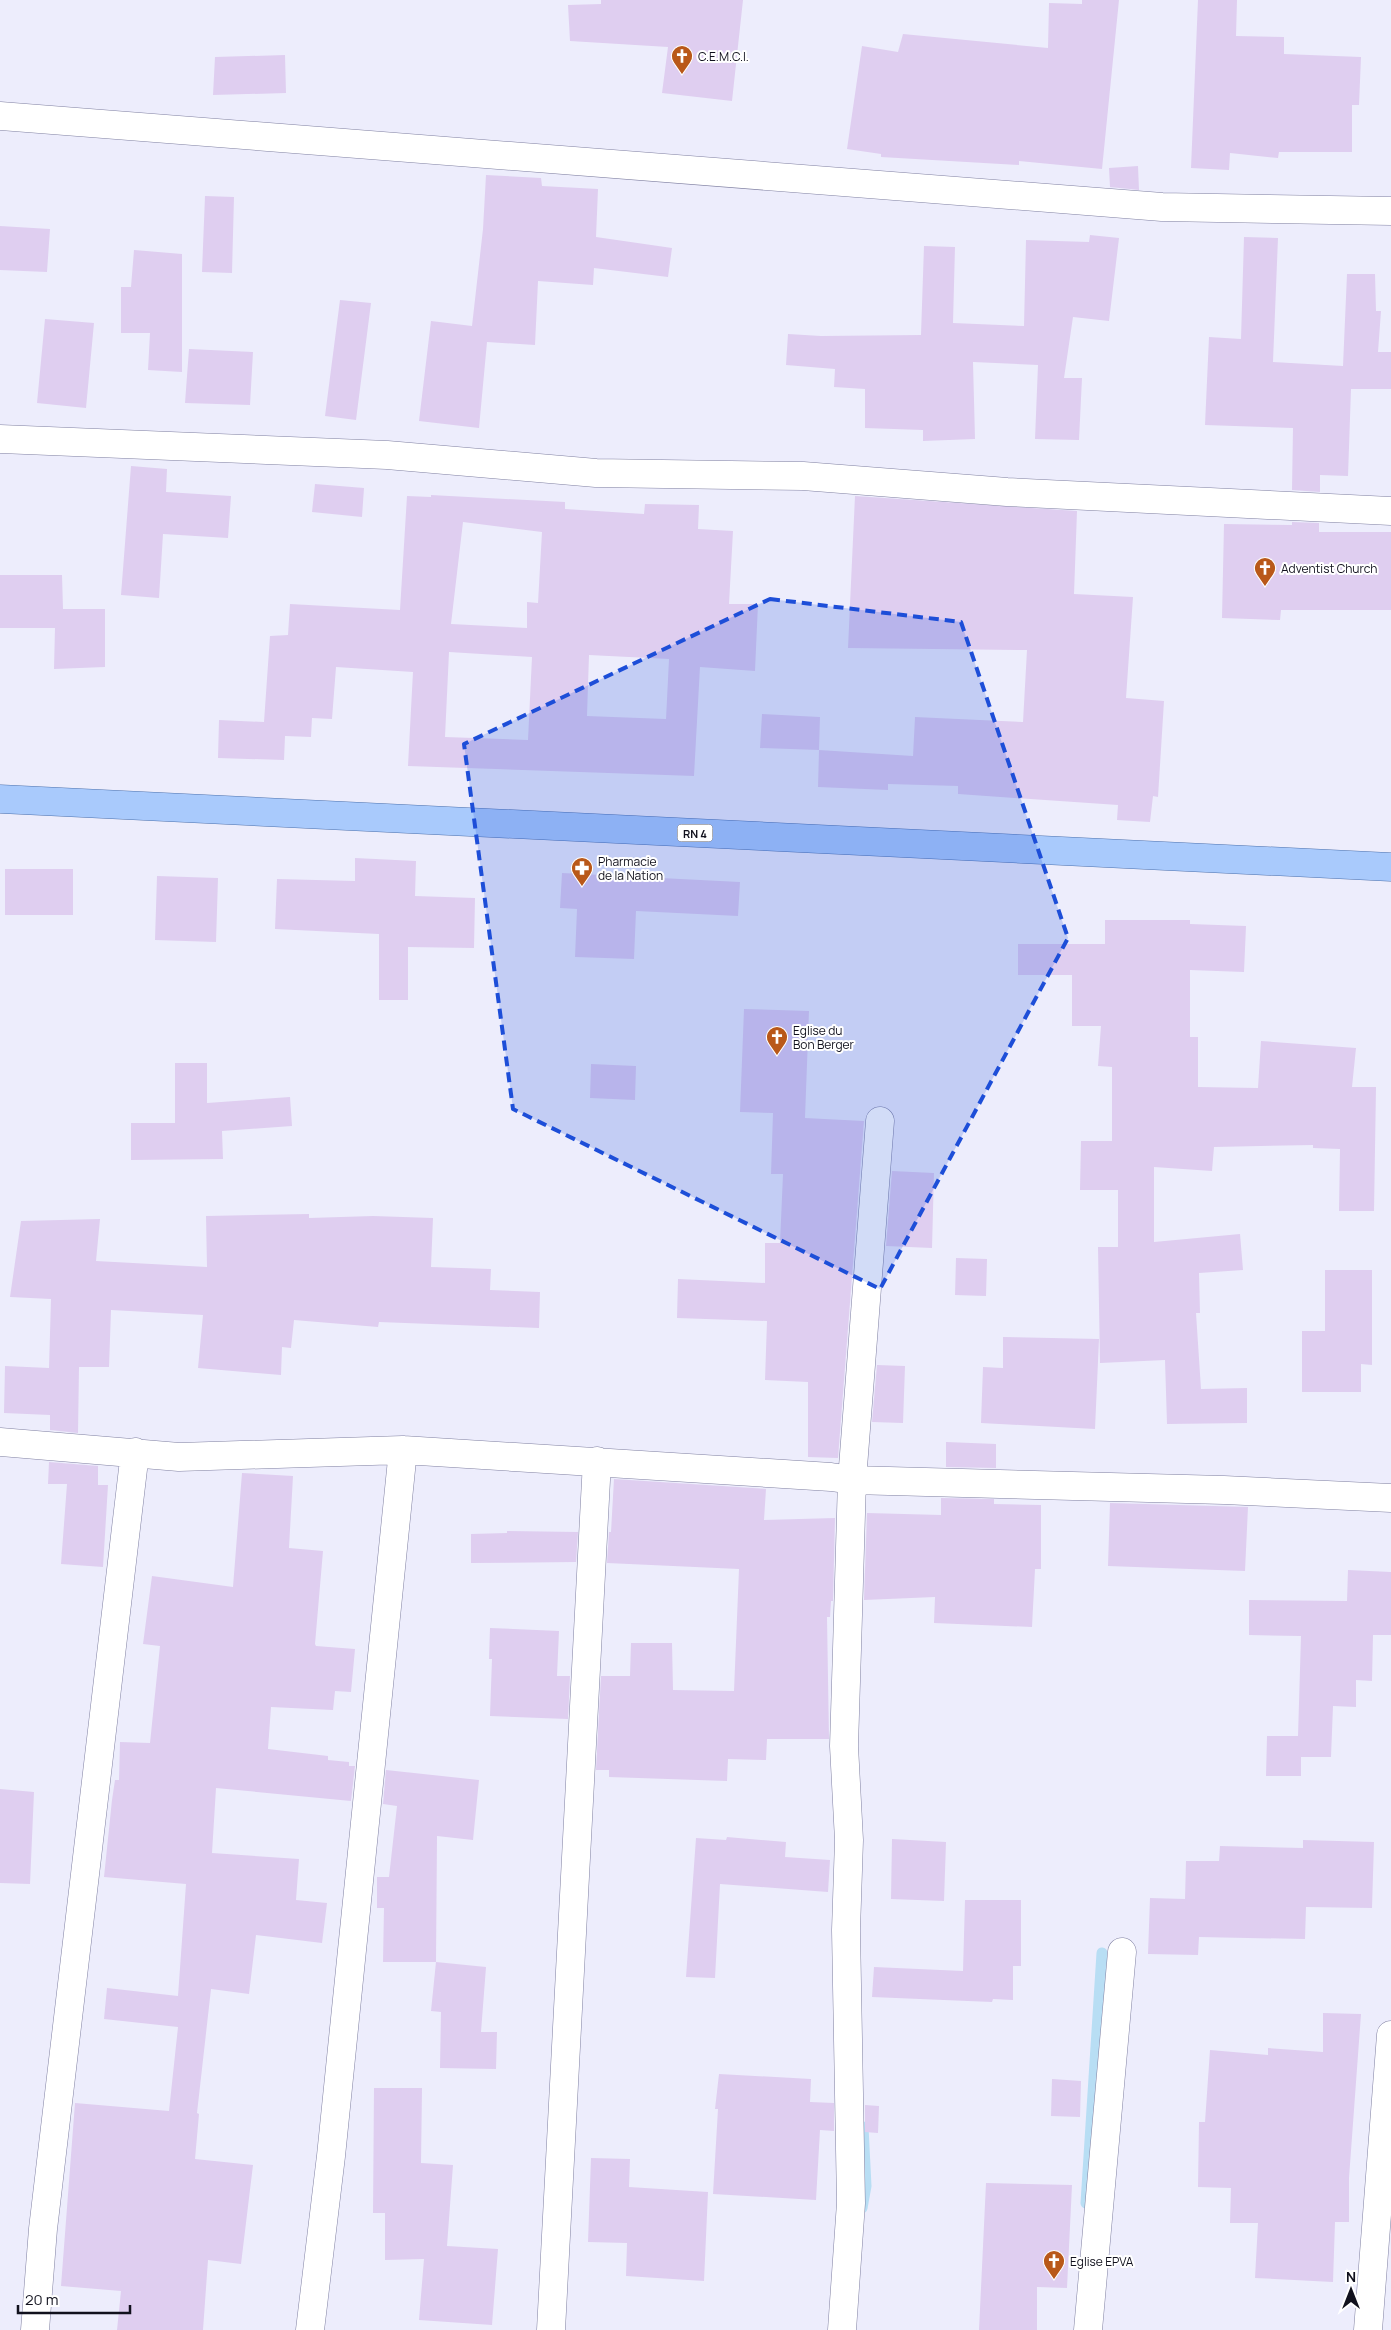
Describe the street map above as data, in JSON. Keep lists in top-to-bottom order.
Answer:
{
  "streets": {
    "main road": ["RN 4"]
  },
  "places": {
    "church": [
      "C.E.M.C.I.",
      "Adventist Church",
      "Eglise du Bon Berger",
      "Eglise EPVA"
    ],
    "pharmacy": ["Pharmacie de la Nation"]
  },
  "scale_bar": "20 m",
  "north": "top"
}
